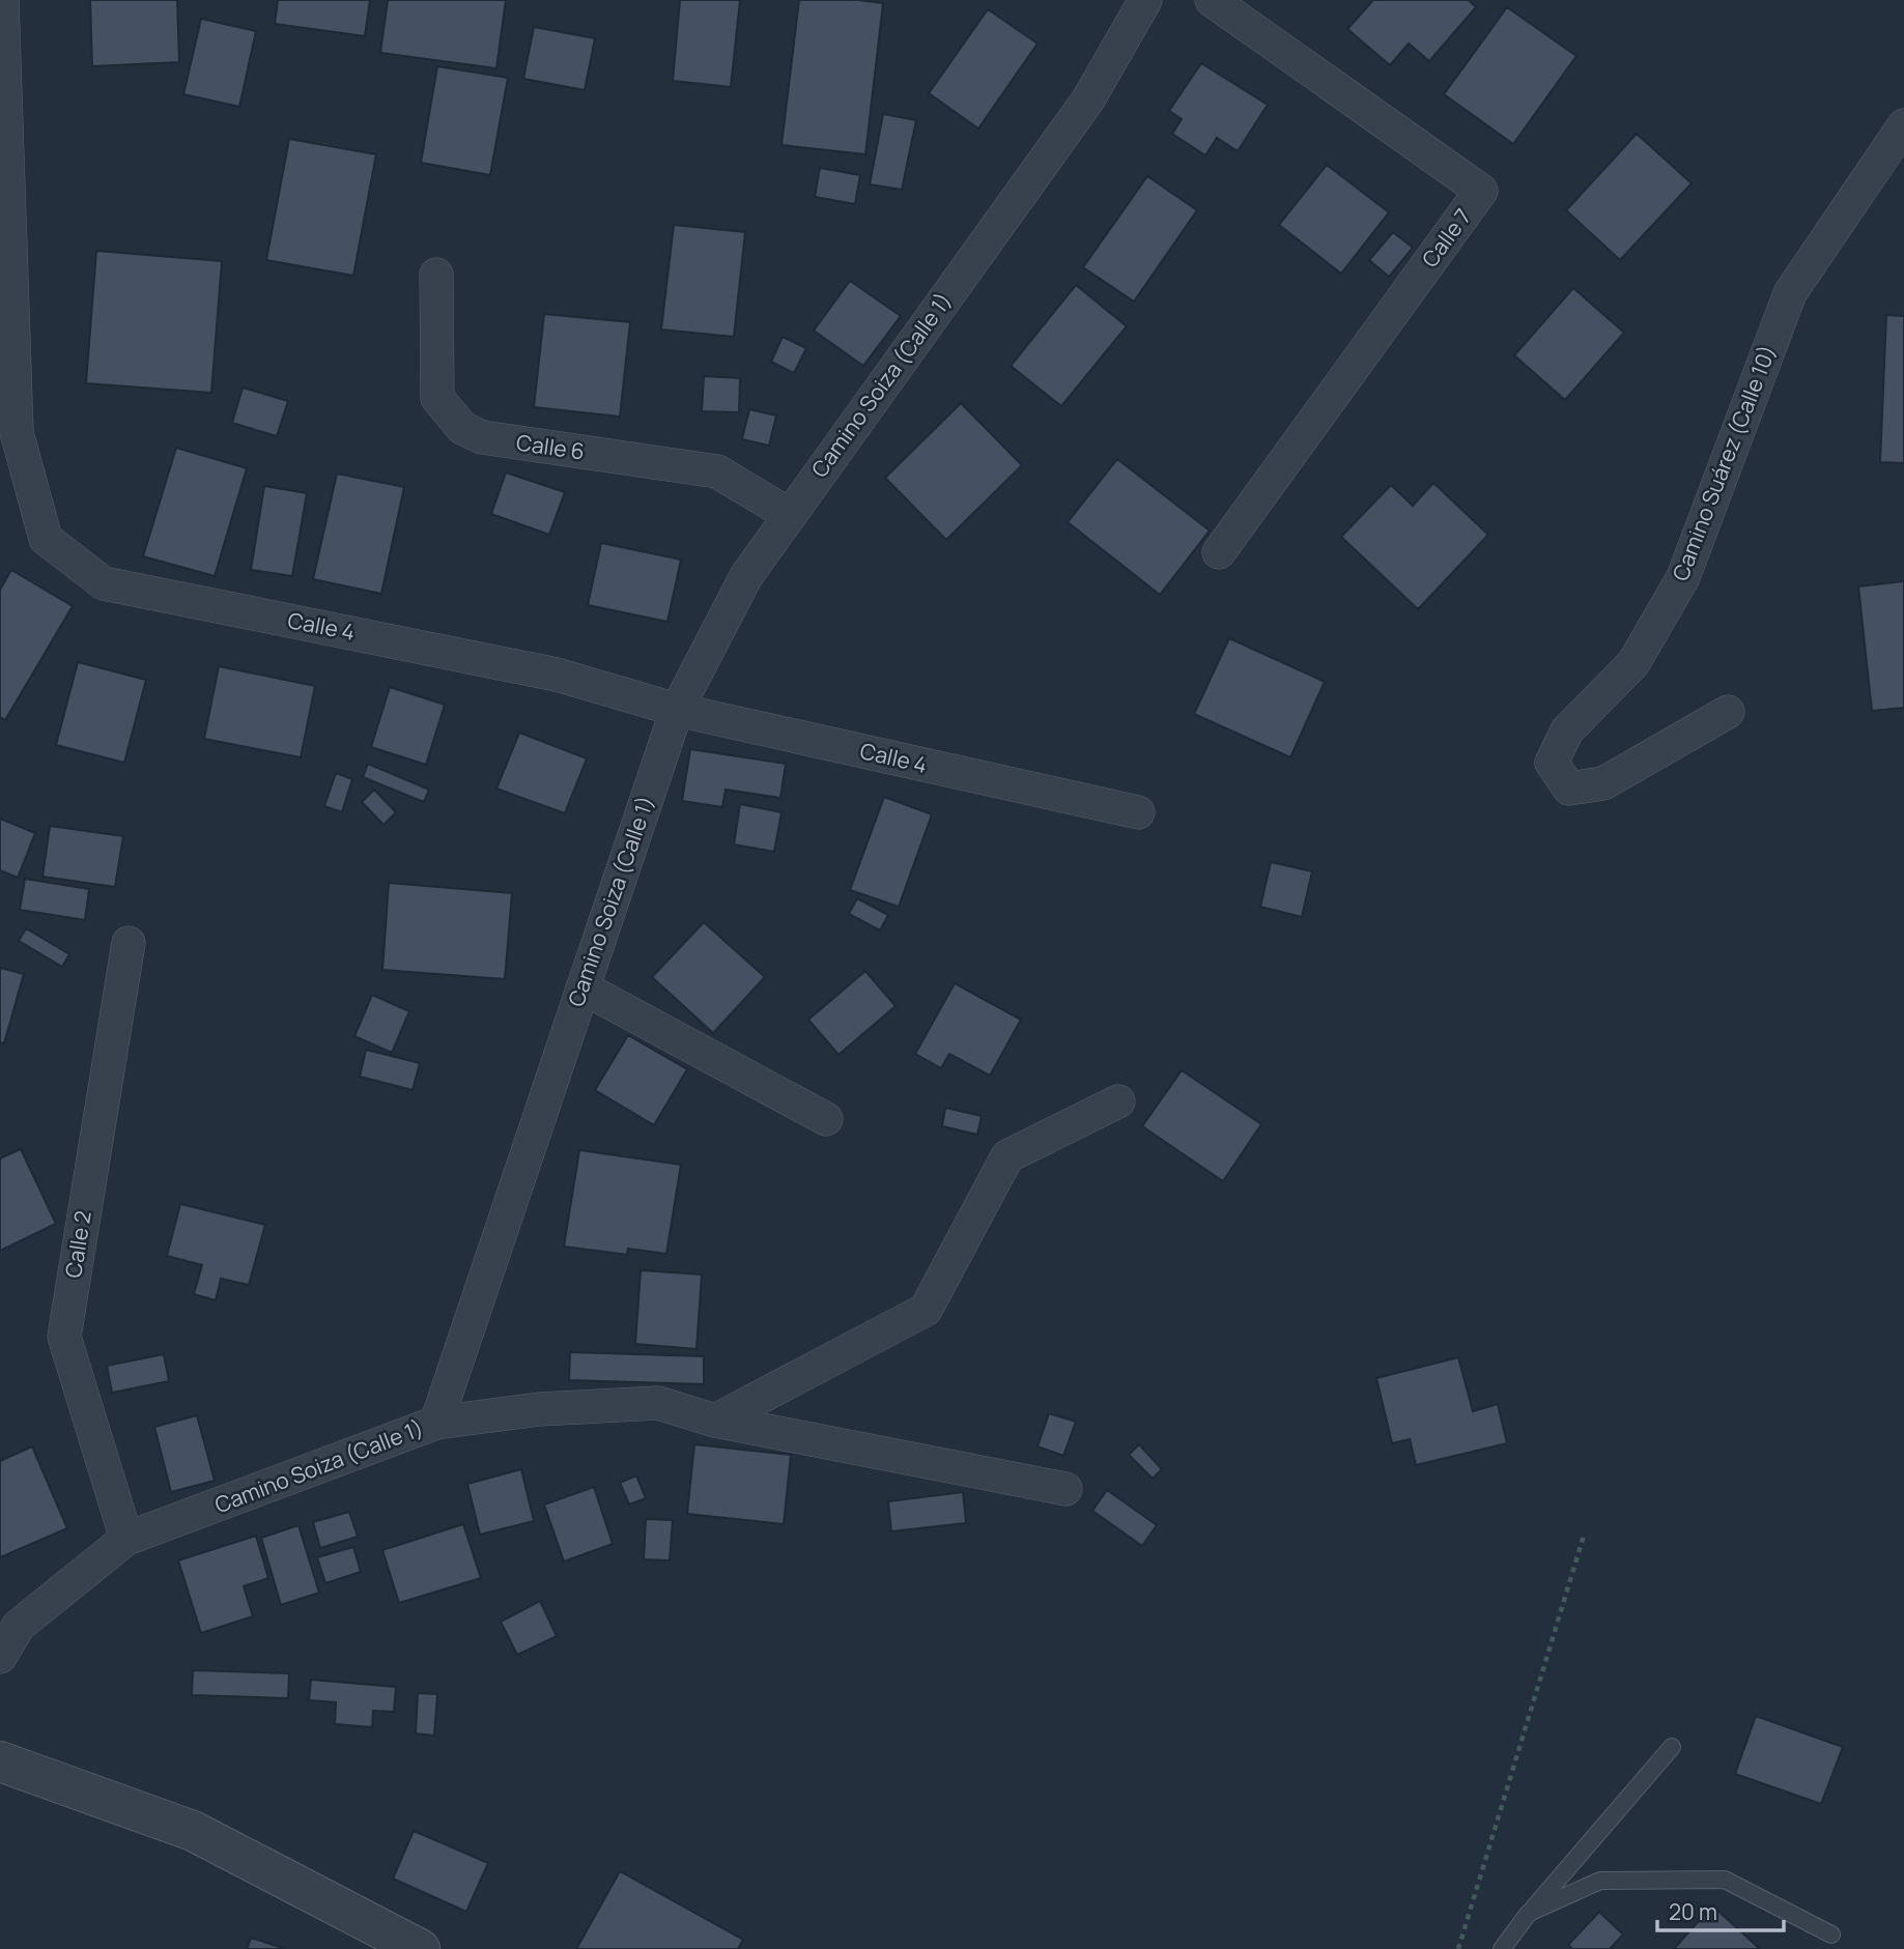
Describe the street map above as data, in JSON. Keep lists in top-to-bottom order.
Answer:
{
  "streets": {
    "street": [
      "Calle 7",
      "Camino Soiza (Calle 1)",
      "Calle 6",
      "Camino Suárez (Calle 10)",
      "Calle 4",
      "Calle 2"
    ]
  },
  "crossings": [
    ["Camino Soiza (Calle 1)", "Calle 6"],
    ["Camino Soiza (Calle 1)", "Calle 4"],
    ["Camino Soiza (Calle 1)", "Calle 2"]
  ],
  "scale_bar": "20 m"
}
